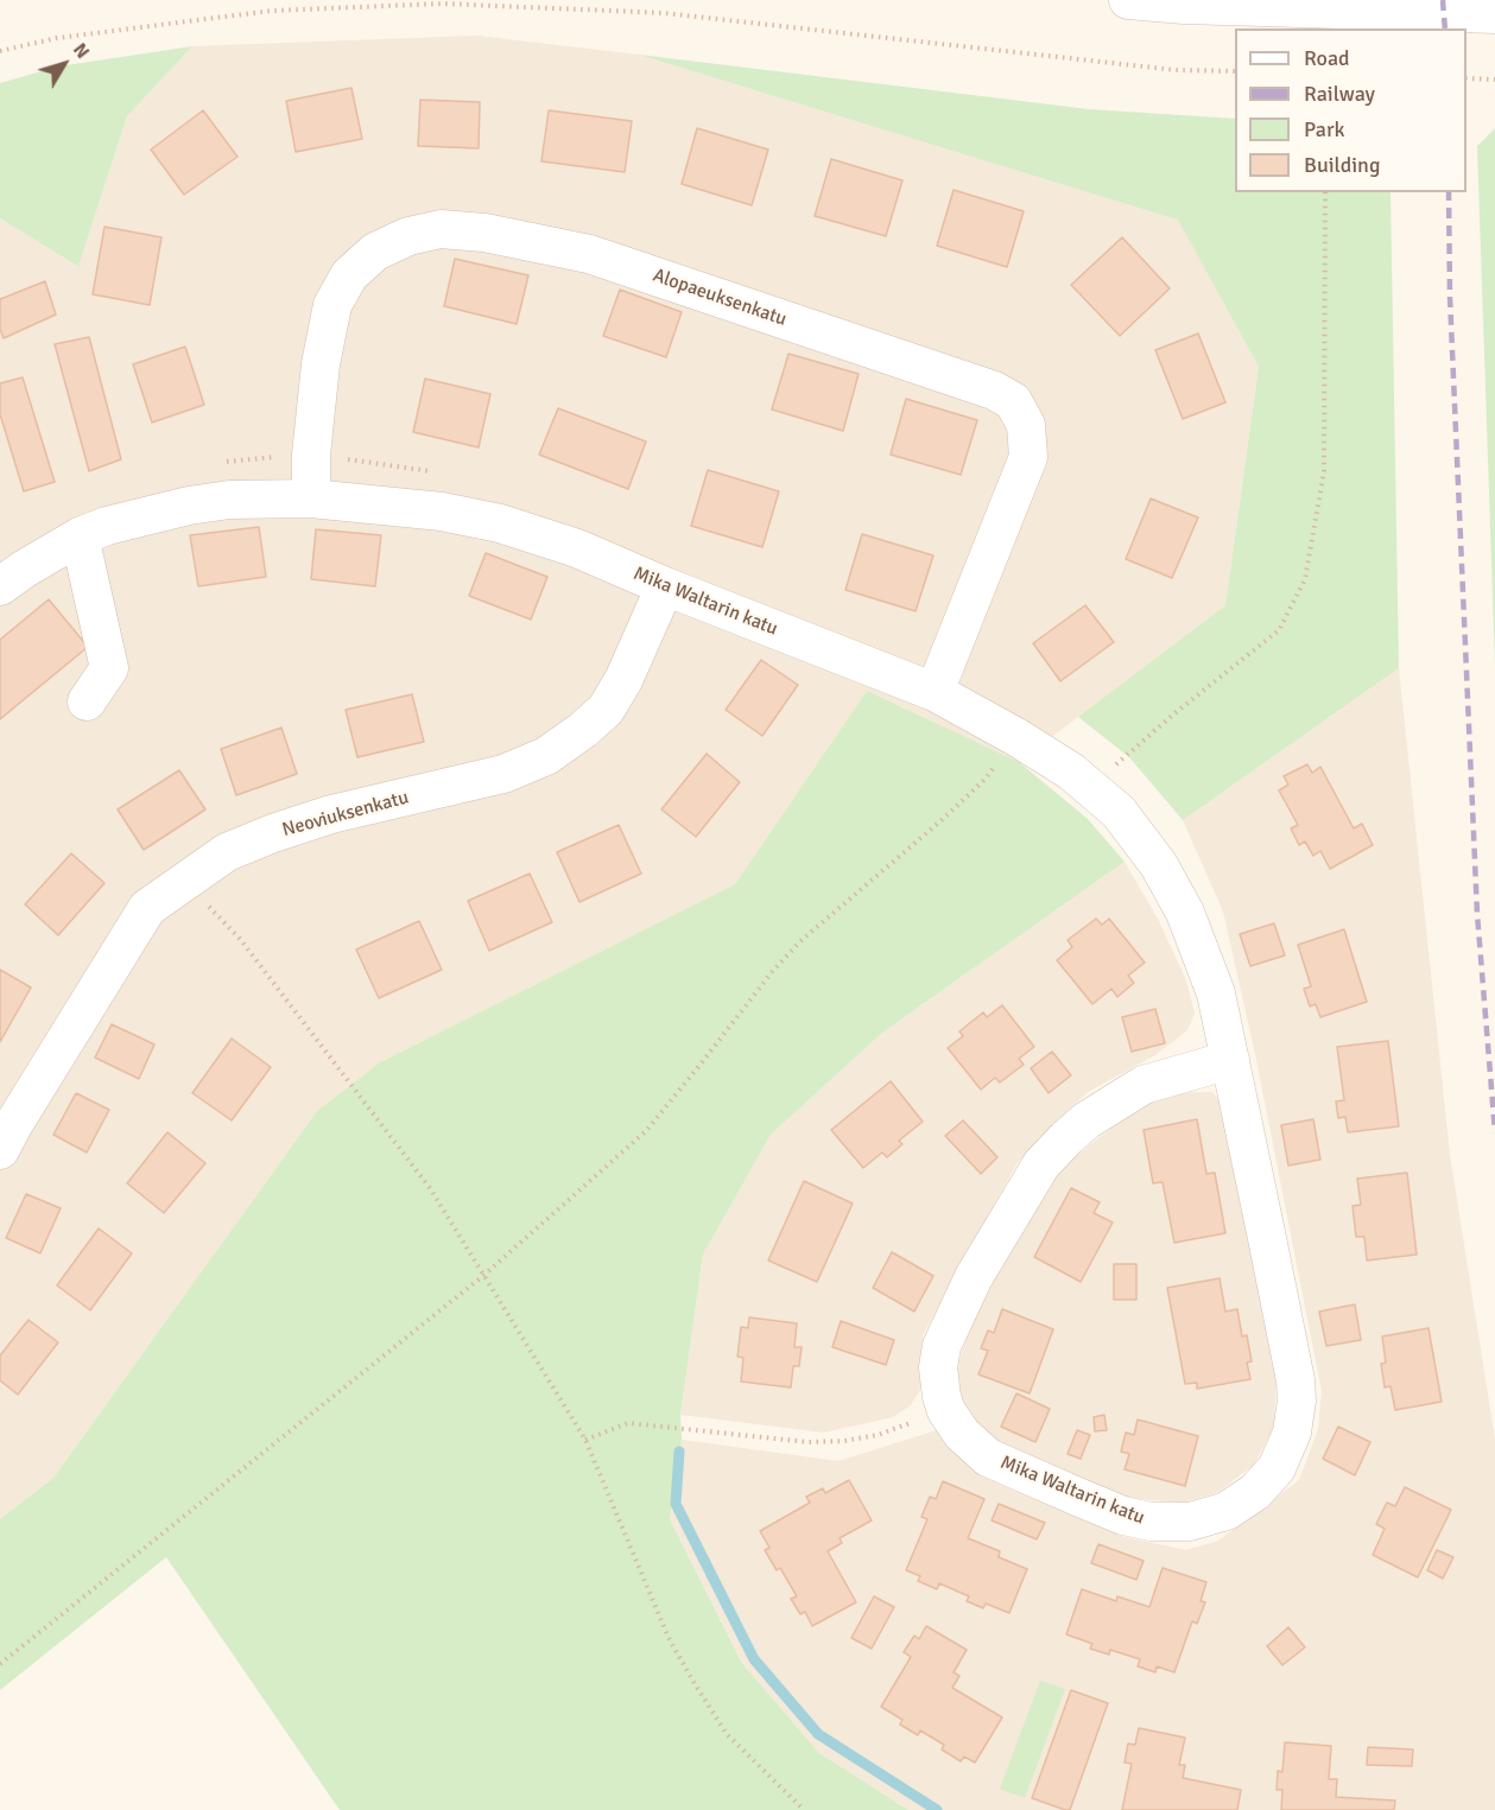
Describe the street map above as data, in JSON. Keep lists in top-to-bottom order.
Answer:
{
  "streets": {
    "street": ["Alopaeuksenkatu", "Mika Waltarin katu", "Neoviuksenkatu"]
  },
  "crossings": [
    ["Alopaeuksenkatu", "Mika Waltarin katu"],
    ["Mika Waltarin katu", "Neoviuksenkatu"]
  ],
  "legend": [
    "Road",
    "Railway",
    "Park",
    "Building"
  ],
  "north": "top right"
}
